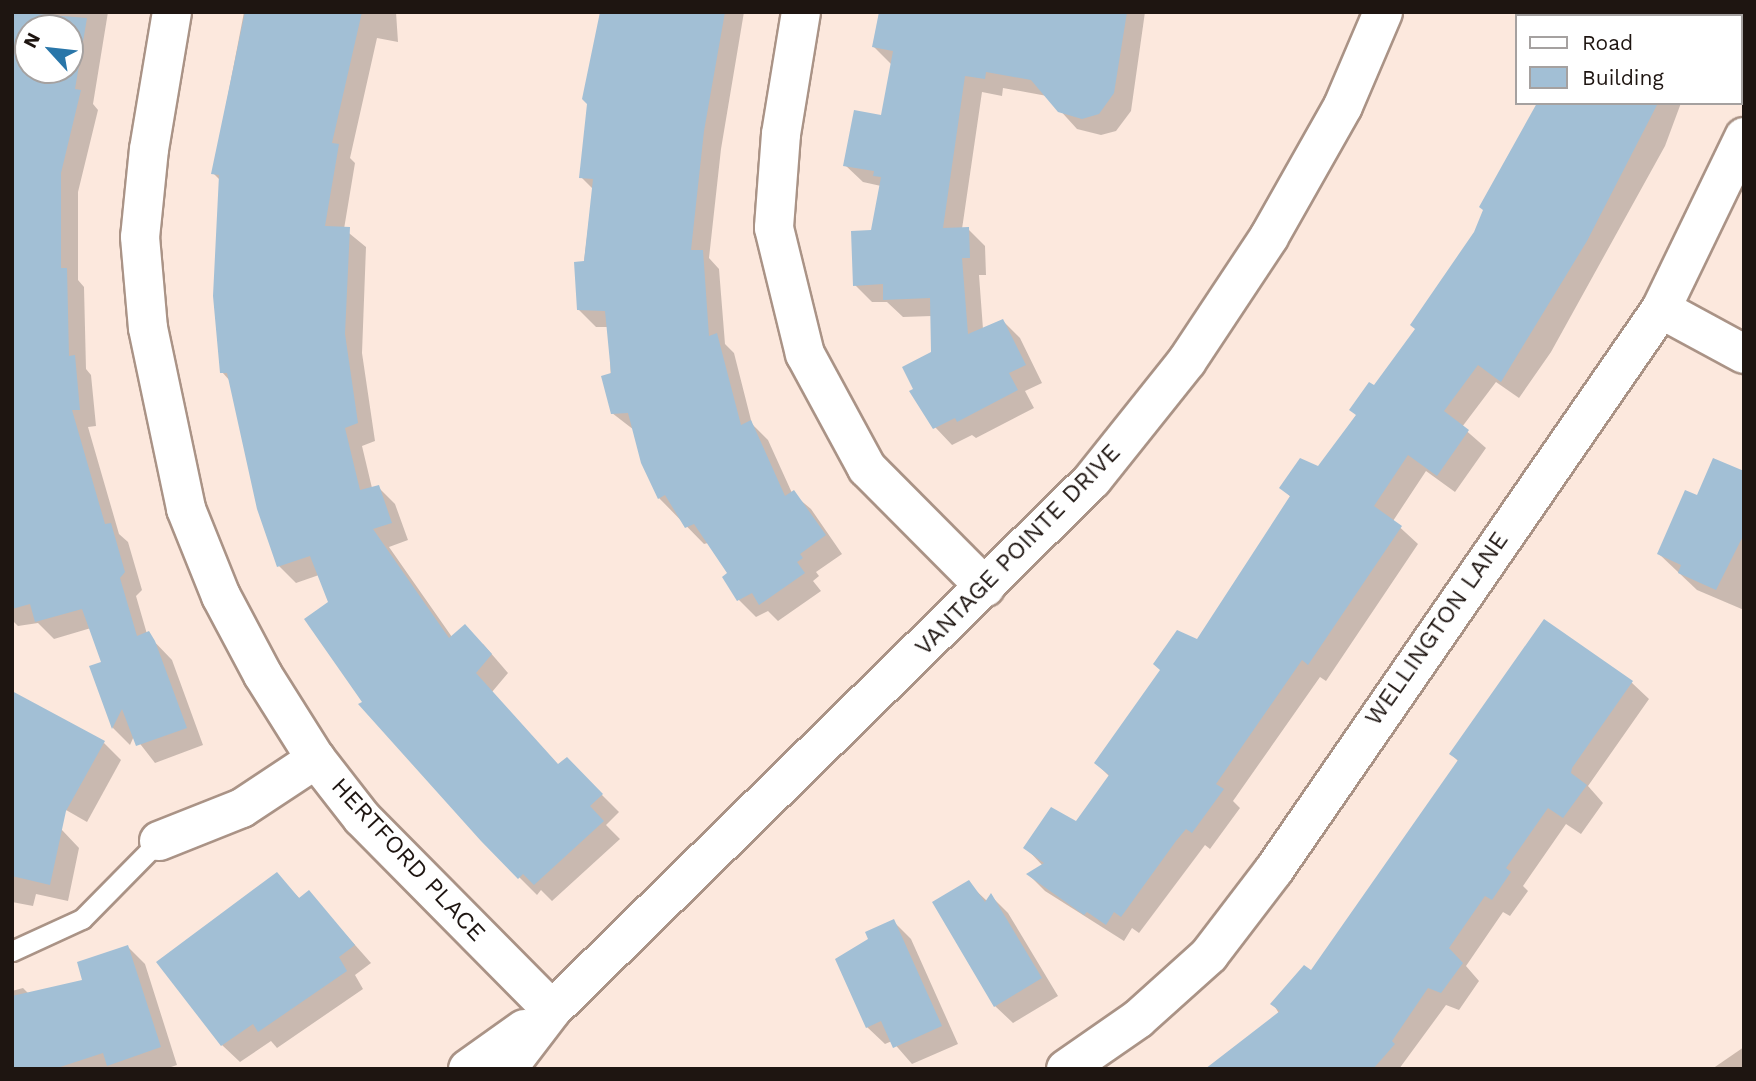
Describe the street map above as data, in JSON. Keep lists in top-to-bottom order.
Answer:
{
  "streets": {
    "street": ["VANTAGE POINTE DRIVE", "WELLINGTON LANE", "HERTFORD PLACE"]
  },
  "crossings": [
    ["VANTAGE POINTE DRIVE", "HERTFORD PLACE"]
  ],
  "legend": ["Road", "Building"],
  "north": "top left"
}
